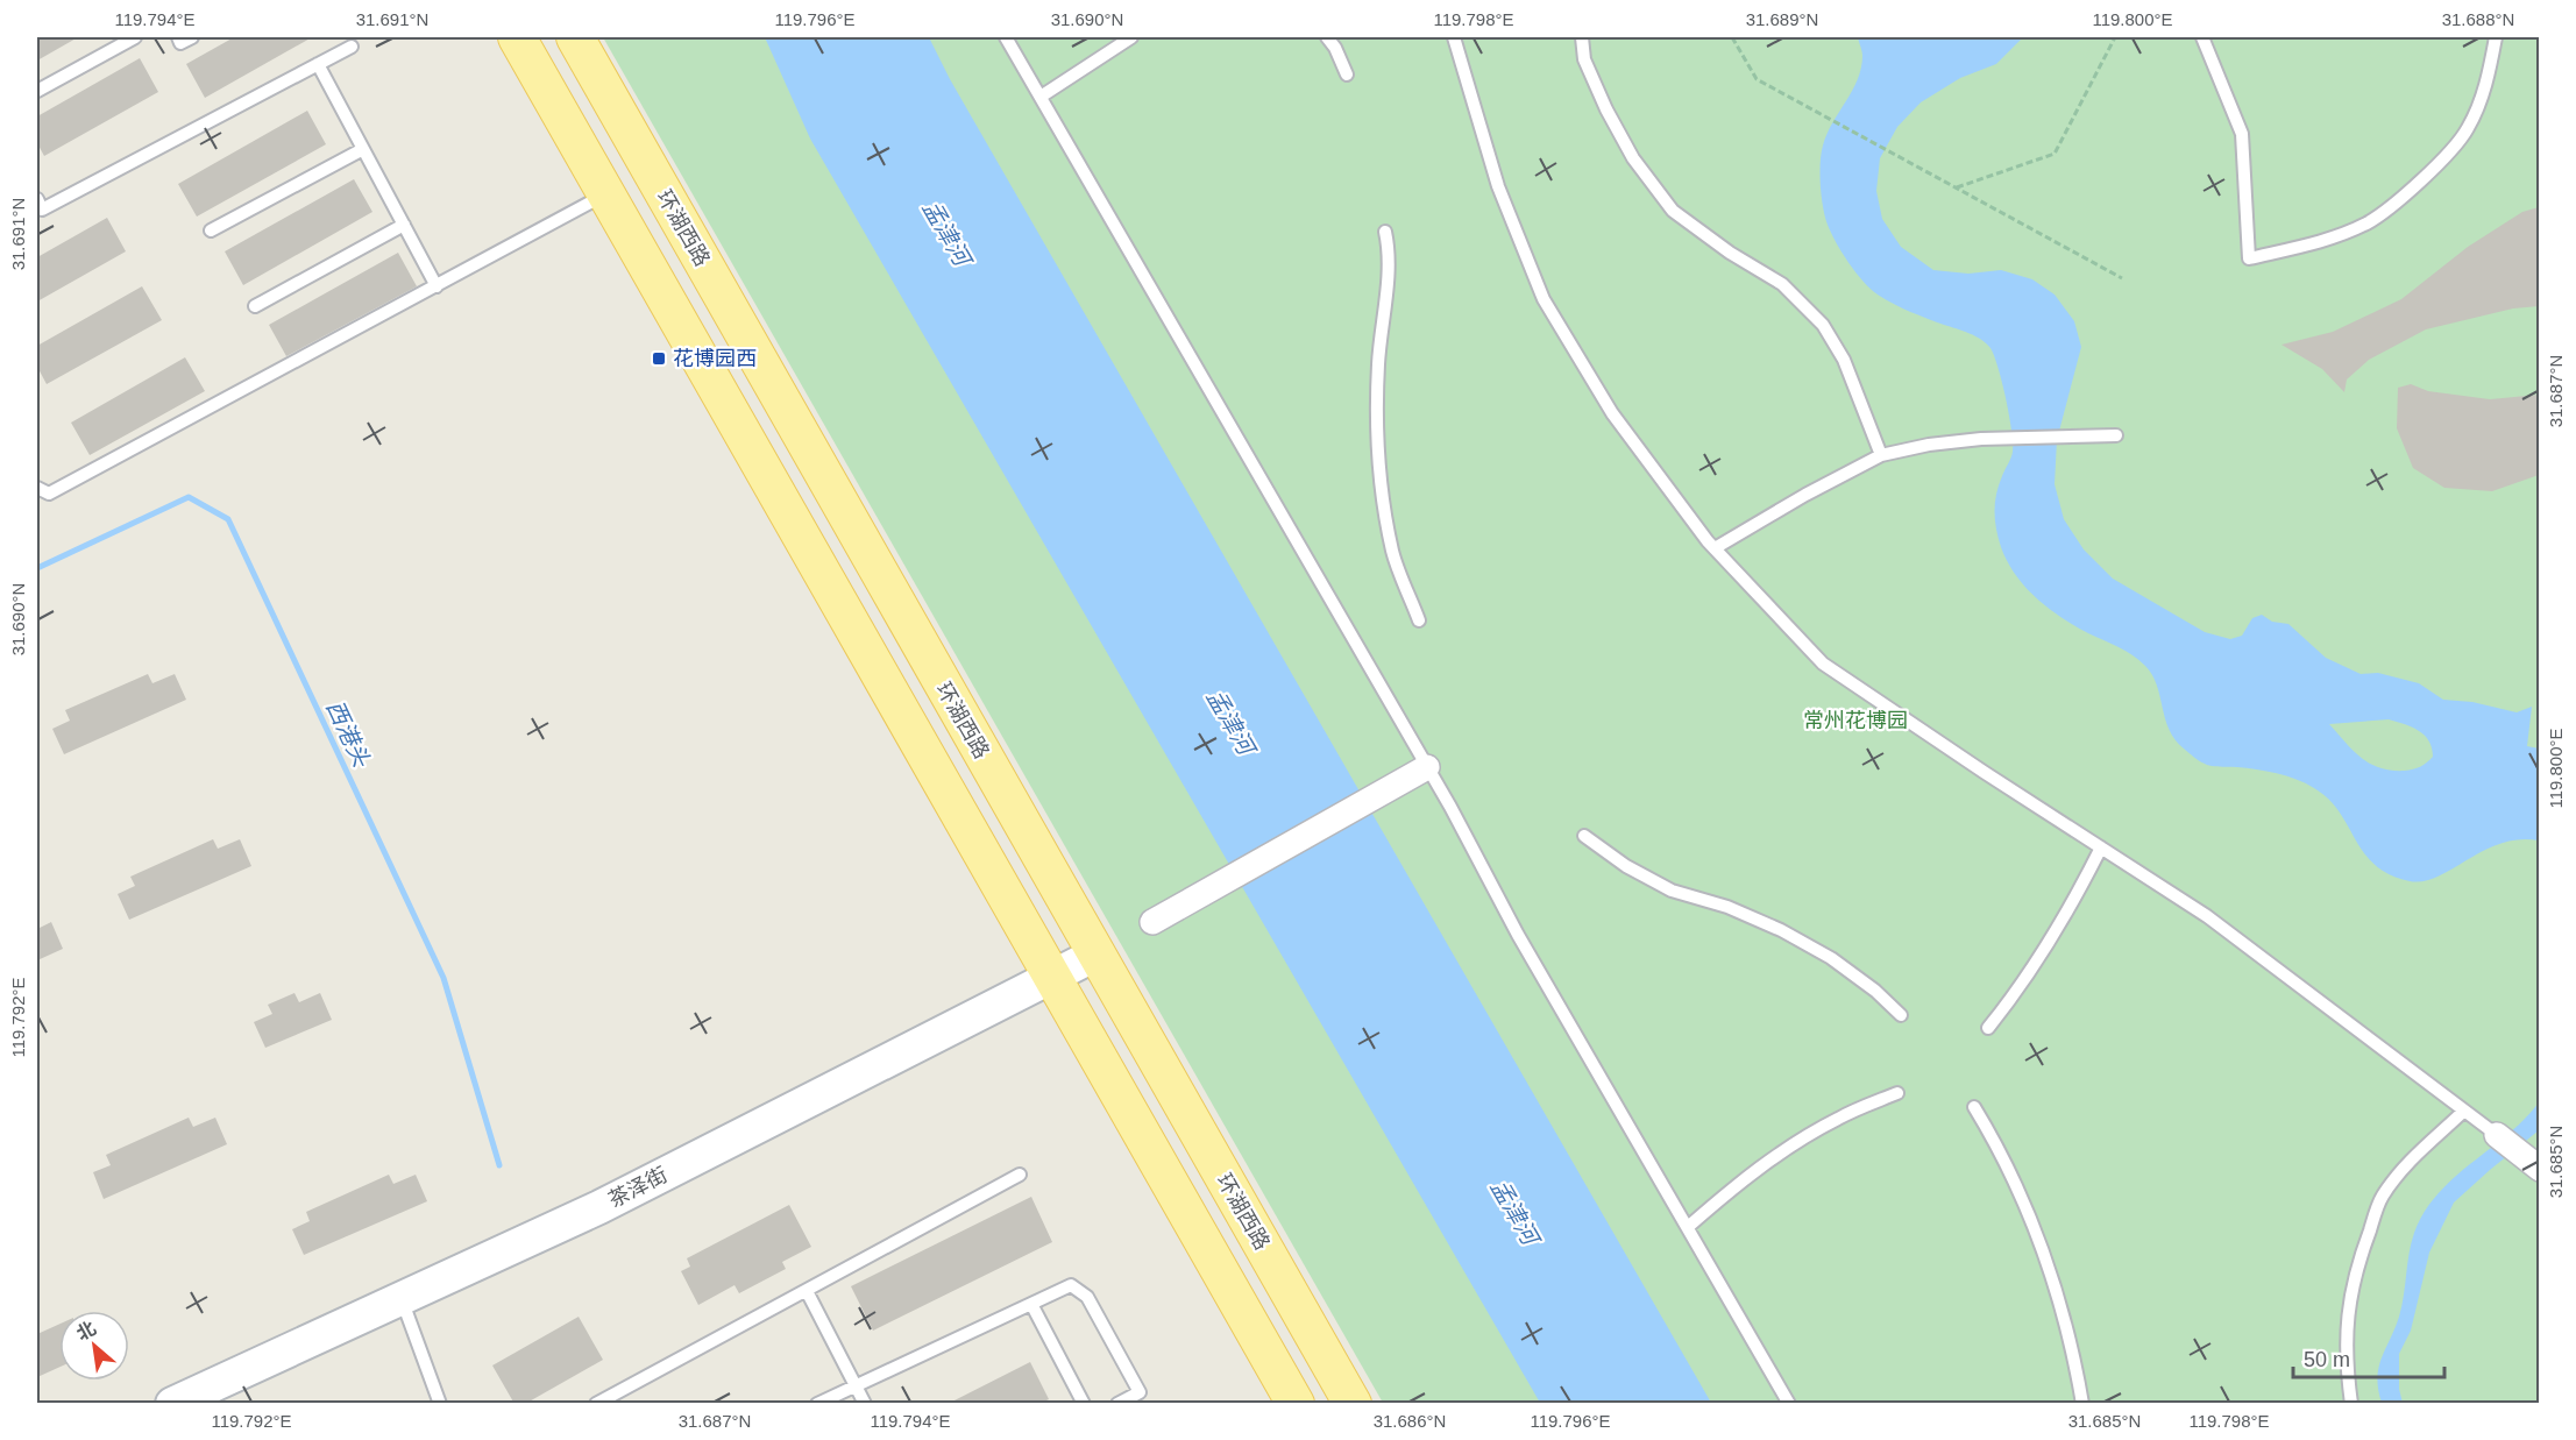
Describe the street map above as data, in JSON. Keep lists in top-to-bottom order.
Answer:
{
  "streets": {
    "main road": ["环湖西路"],
    "street": ["茶泽街"]
  },
  "crossings": [
    ["环湖西路", "茶泽街"]
  ],
  "water": ["孟津河", "西港头"],
  "parks": ["常州花博园"],
  "places": {
    "transit": ["花博园西"]
  },
  "scale_bar": "50 m",
  "north": "top left",
  "coordinates": [
    "119.794°E",
    "31.691°N",
    "119.796°E",
    "31.690°N",
    "119.798°E",
    "31.689°N",
    "119.800°E",
    "31.688°N",
    "31.687°N",
    "119.792°E",
    "31.685°N",
    "31.686°N"
  ]
}
